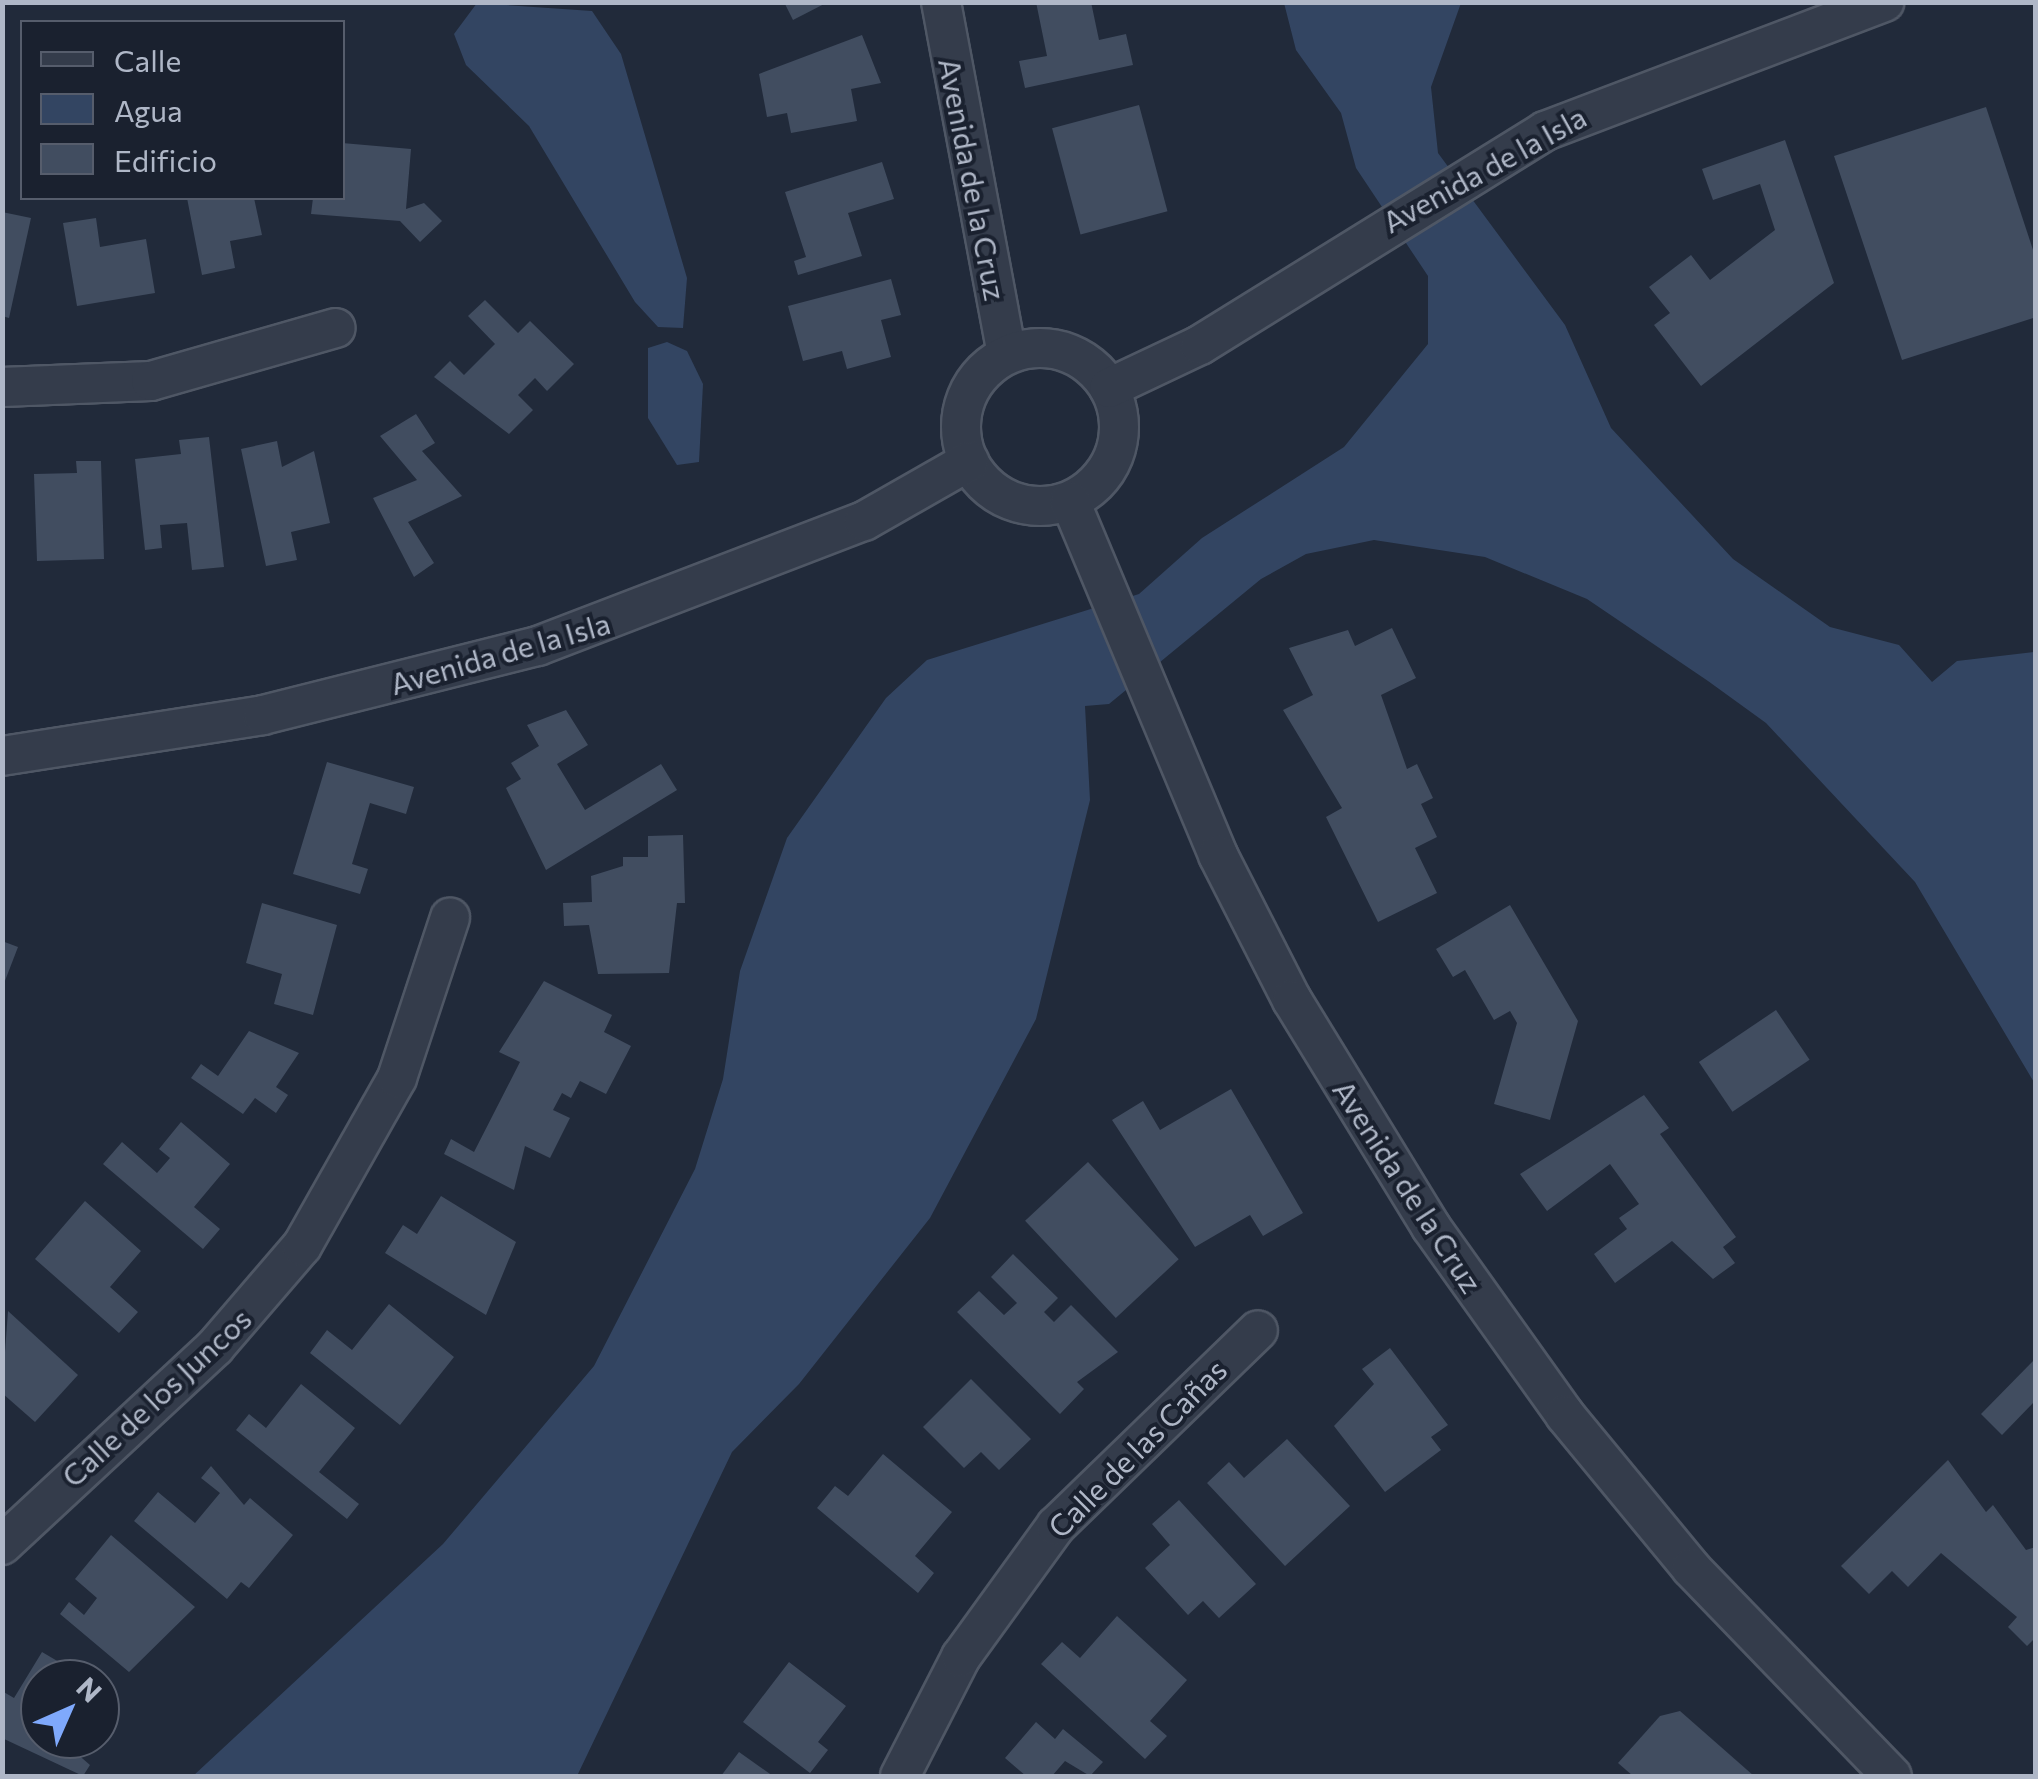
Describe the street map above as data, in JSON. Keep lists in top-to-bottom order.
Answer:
{
  "streets": {
    "street": [
      "Avenida de la Isla",
      "Avenida de la Cruz",
      "Calle de los Juncos",
      "Calle de las Cañas"
    ]
  },
  "crossings": [
    ["Avenida de la Isla", "Avenida de la Cruz"]
  ],
  "legend": ["Calle", "Agua", "Edificio"],
  "north": "top right"
}
